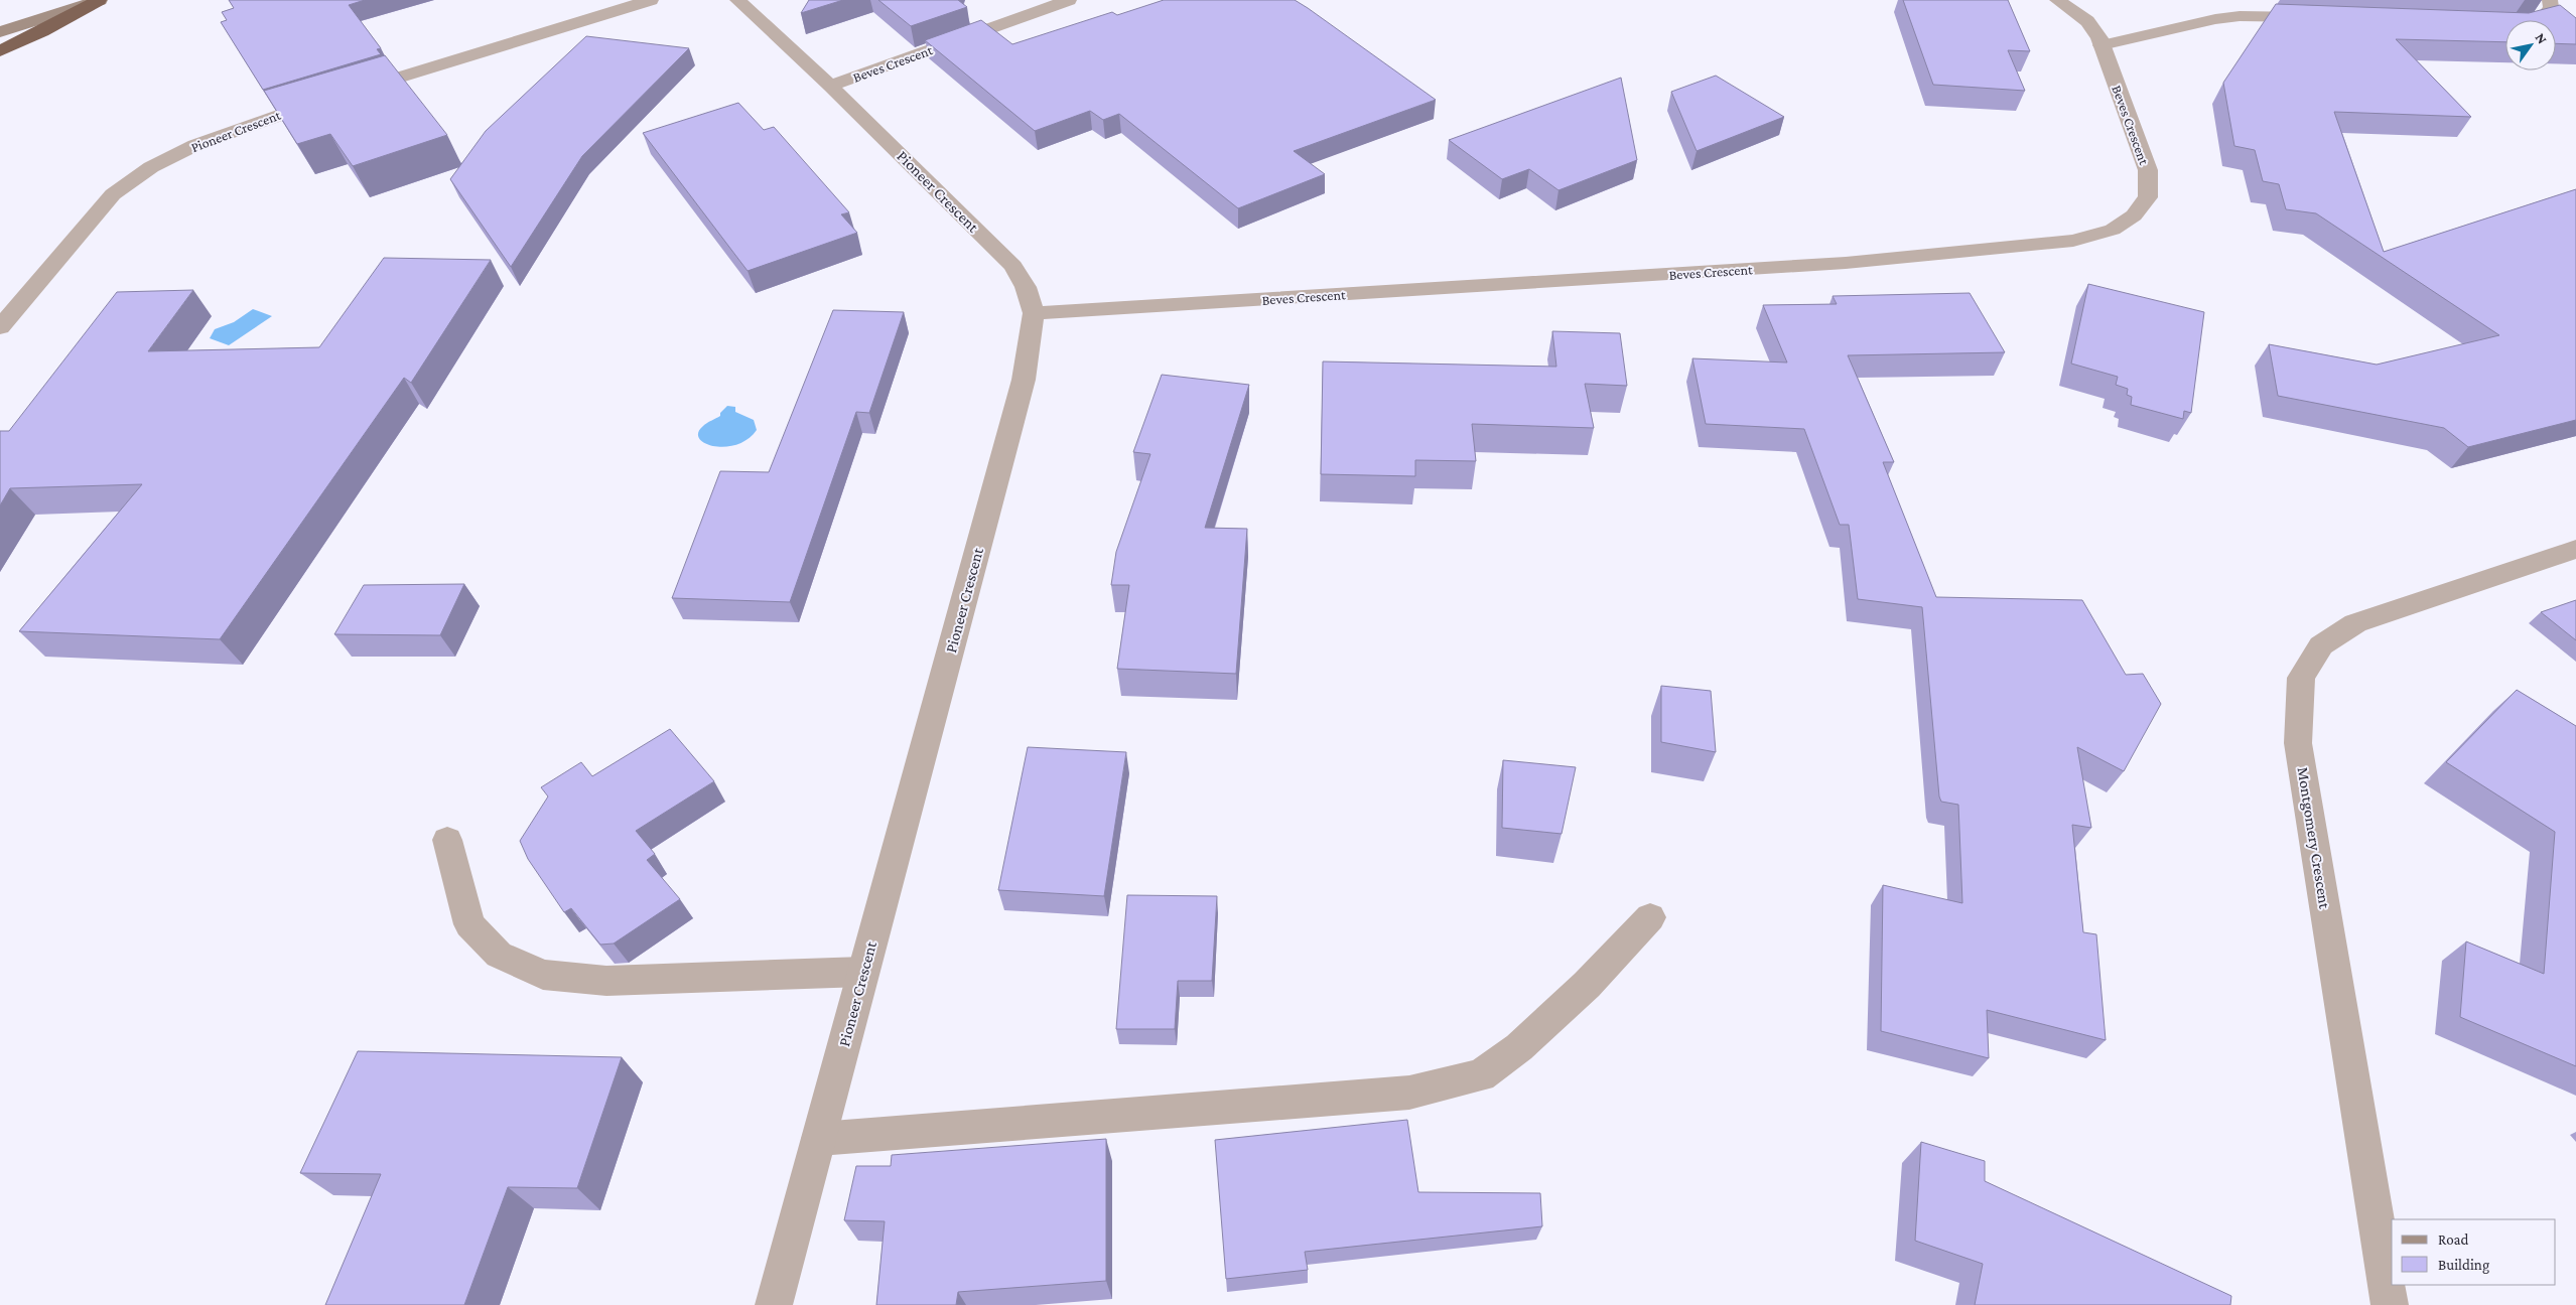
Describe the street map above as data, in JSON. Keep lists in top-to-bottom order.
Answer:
{
  "streets": {
    "street": ["Beves Crescent", "Pioneer Crescent", "Montgomery Crescent"]
  },
  "crossings": [
    ["Beves Crescent", "Pioneer Crescent"]
  ],
  "legend": ["Road", "Building"],
  "north": "top right"
}
